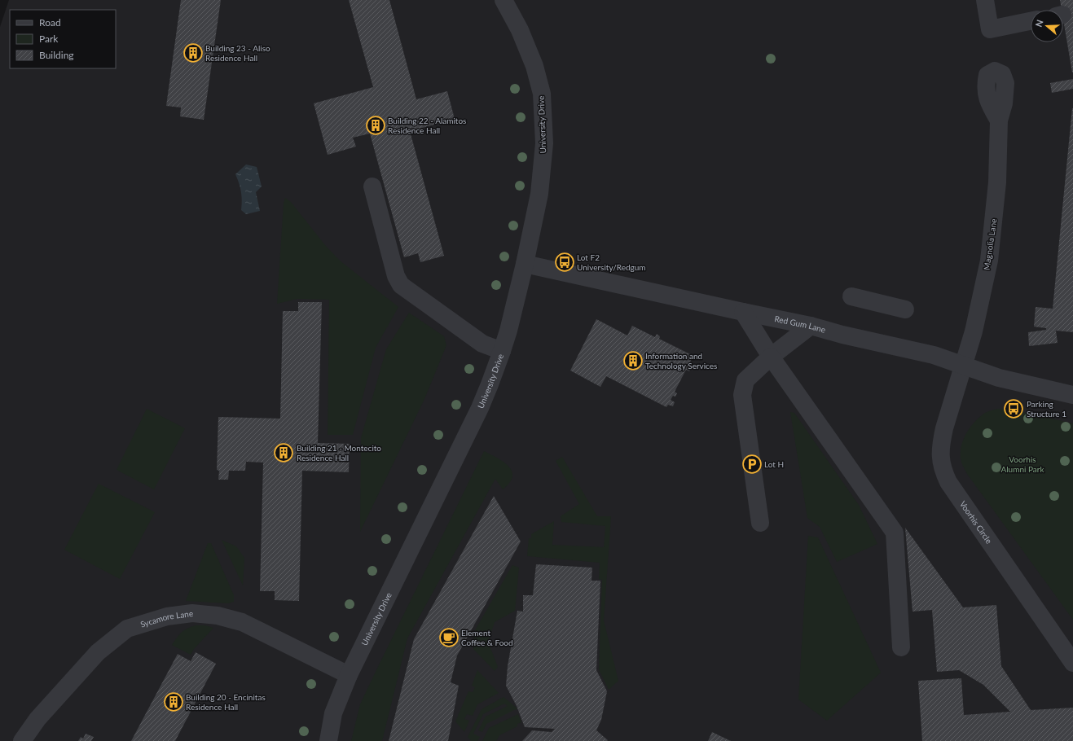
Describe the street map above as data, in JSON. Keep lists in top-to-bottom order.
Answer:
{
  "streets": {
    "street": [
      "University Drive",
      "Magnolia Lane",
      "Red Gum Lane",
      "Voorhis Circle",
      "Sycamore Lane"
    ]
  },
  "crossings": [
    ["University Drive", "Red Gum Lane"],
    ["University Drive", "Sycamore Lane"],
    ["Magnolia Lane", "Red Gum Lane"],
    ["Magnolia Lane", "Voorhis Circle"],
    ["Red Gum Lane", "Voorhis Circle"]
  ],
  "parks": ["Voorhis Alumni Park"],
  "places": {
    "building": [
      "Building 23 - Aliso Residence Hall",
      "Building 22 - Alamitos Residence Hall",
      "Information and Technology Services",
      "Building 21 - Montecito Residence Hall",
      "Building 20 - Encinitas Residence Hall"
    ],
    "bus stop": ["Lot F2 University/Redgum", "Parking Structure 1"],
    "parking": ["Lot H"],
    "cafe": ["Element Coffee & Food"]
  },
  "legend": ["Road", "Park", "Building"],
  "north": "left"
}
